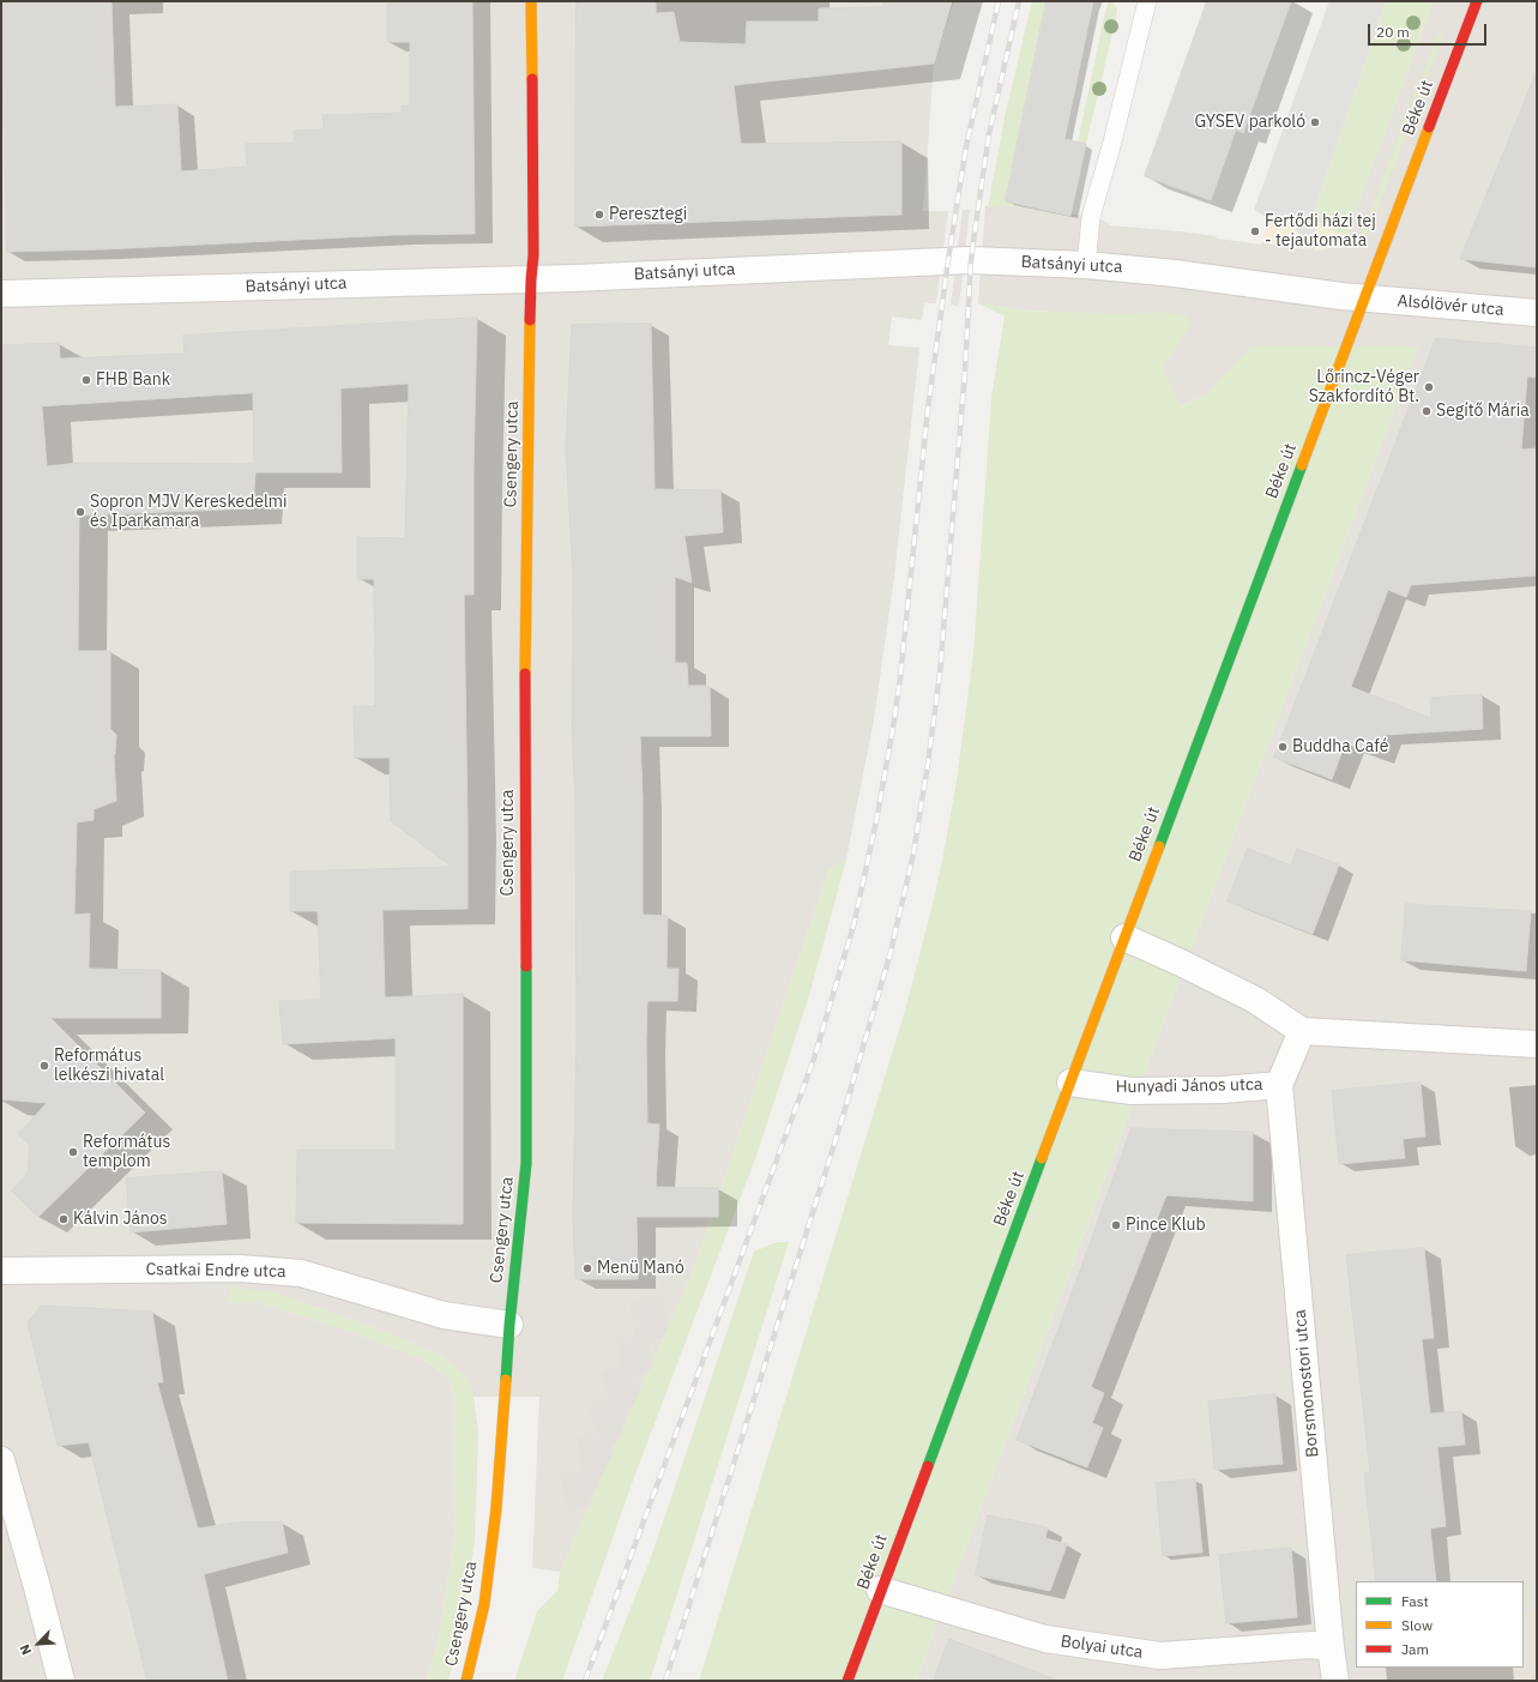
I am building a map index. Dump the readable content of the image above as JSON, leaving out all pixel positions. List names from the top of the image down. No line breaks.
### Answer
{"streets":{"street":["Béke út","Batsányi utca","Alsólövér utca","Csengery utca","Hunyadi János utca","Csatkai Endre utca","Borsmonostori utca","Bolyai utca"]},"crossings":[["Béke út","Batsányi utca"],["Béke út","Alsólövér utca"],["Béke út","Hunyadi János utca"],["Béke út","Bolyai utca"],["Batsányi utca","Alsólövér utca"],["Batsányi utca","Csengery utca"],["Csengery utca","Csatkai Endre utca"],["Hunyadi János utca","Borsmonostori utca"],["Borsmonostori utca","Bolyai utca"]],"places":["GYSEV parkoló","Peresztegi","Fertődi házi tej - tejautomata","FHB Bank","Lőrincz-Véger Szakfordító Bt.","Segítő Mária","Sopron MJV Kereskedelmi és Iparkamara","Buddha Café","Református lelkészi hivatal","Református templom","Kálvin János","Pince Klub","Menü Manó"],"legend":["Fast","Slow","Jam"],"scale_bar":"20 m","north":"bottom left"}
